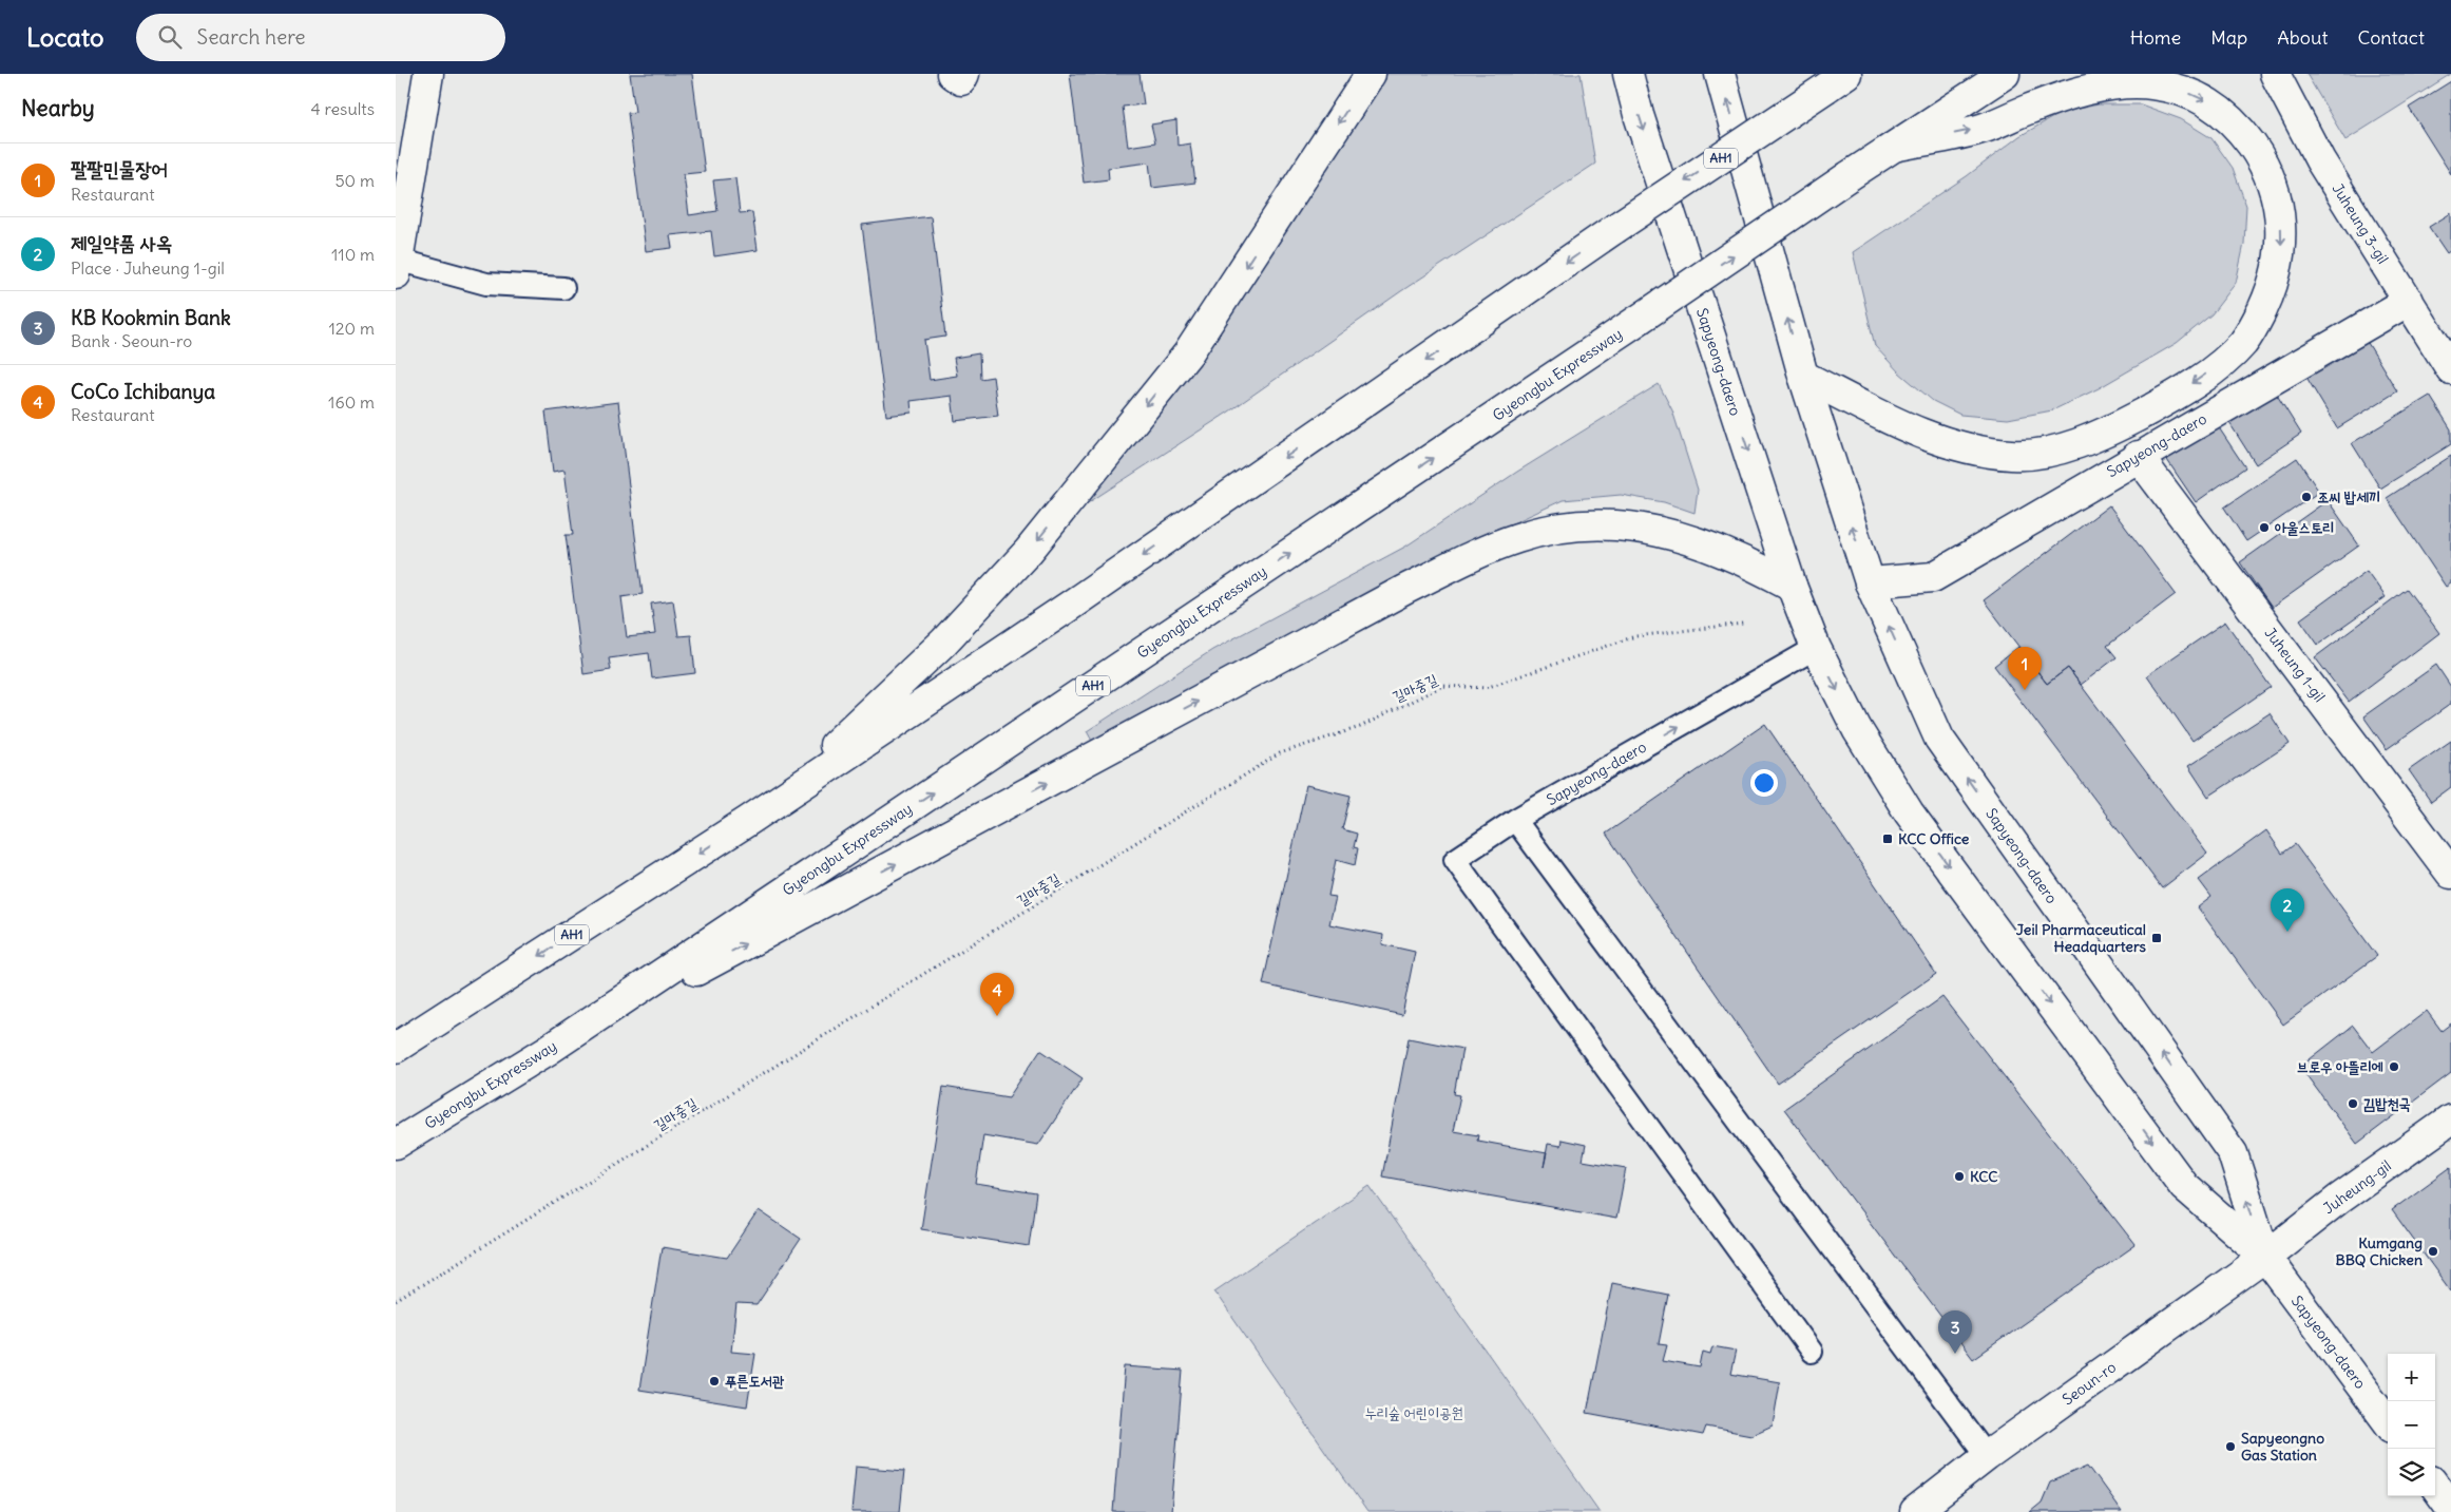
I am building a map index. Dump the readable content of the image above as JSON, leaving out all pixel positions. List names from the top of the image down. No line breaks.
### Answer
{"streets":{"main road":["AH1","Juheung 3-gil","Sapyeong-daero","Gyeongbu Expressway","Juheung 1-gil","Juheung-gil","Seoun-ro"],"path":["길마중길"]},"crossings":[["Juheung 3-gil","Sapyeong-daero"],["Sapyeong-daero","Juheung 1-gil"],["Sapyeong-daero","Juheung-gil"],["Sapyeong-daero","Seoun-ro"],["Juheung-gil","Seoun-ro"]],"parks":["누리숲 어린이공원"],"places":{"other":["조씨 밥세끼","아울스토리","브로우 아뜰리에","김밥천국","KCC","Kumgang BBQ Chicken","푸른도서관","Sapyeongno Gas Station"],"transit":["KCC Office","Jeil Pharmaceutical Headquarters"]},"page":{"header":"Locato","search":"Search here","nav":["Home","Map","About","Contact"],"heading":["Nearby","4 results"],"list":[{"mark":"1","name":"팔팔민물장어","note":"Restaurant","value":"50 m"},{"mark":"2","name":"제일약품 사옥","note":"Place · Juheung 1-gil","value":"110 m"},{"mark":"3","name":"KB Kookmin Bank","note":"Bank · Seoun-ro","value":"120 m"},{"mark":"4","name":"CoCo Ichibanya","note":"Restaurant","value":"160 m"}],"pins":["1","2","4","3"],"map_buttons":["+","−"]}}
